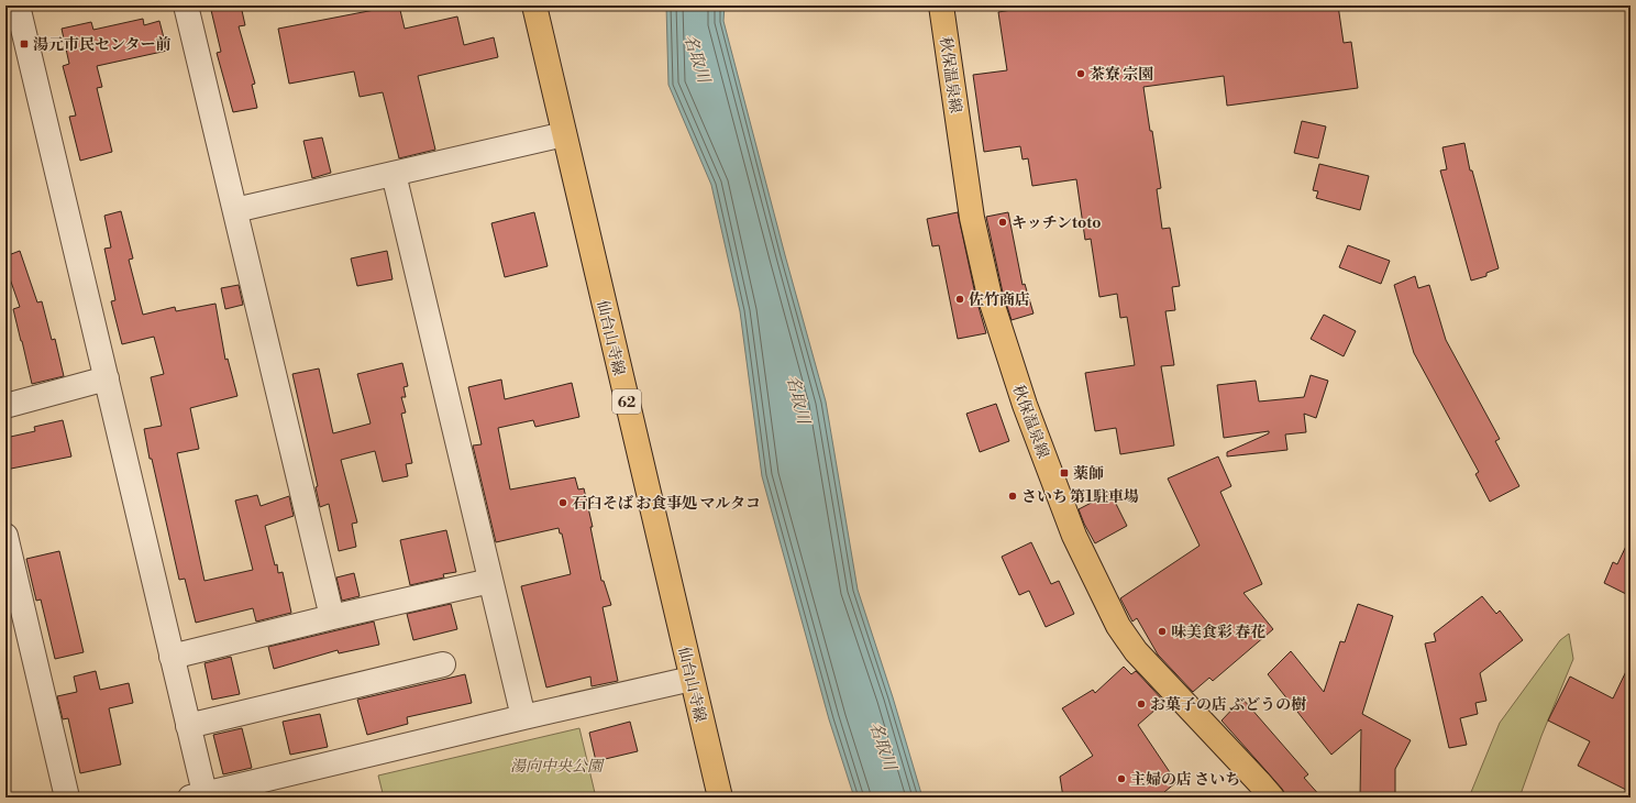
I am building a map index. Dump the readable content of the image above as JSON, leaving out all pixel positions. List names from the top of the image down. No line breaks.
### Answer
{"streets":{"main road":["秋保温泉線","仙台山寺線","62"]},"water":["名取川"],"parks":["湯向中央公園"],"places":{"transit":["湯元市民センター前","薬師"],"other":["茶寮 宗園","キッチンtoto","佐竹商店","さいち 第1駐車場","石臼そば お食事処 マルタコ","味美食彩 春花","お菓子の店 ぶどうの樹","主婦の店 さいち"]}}
